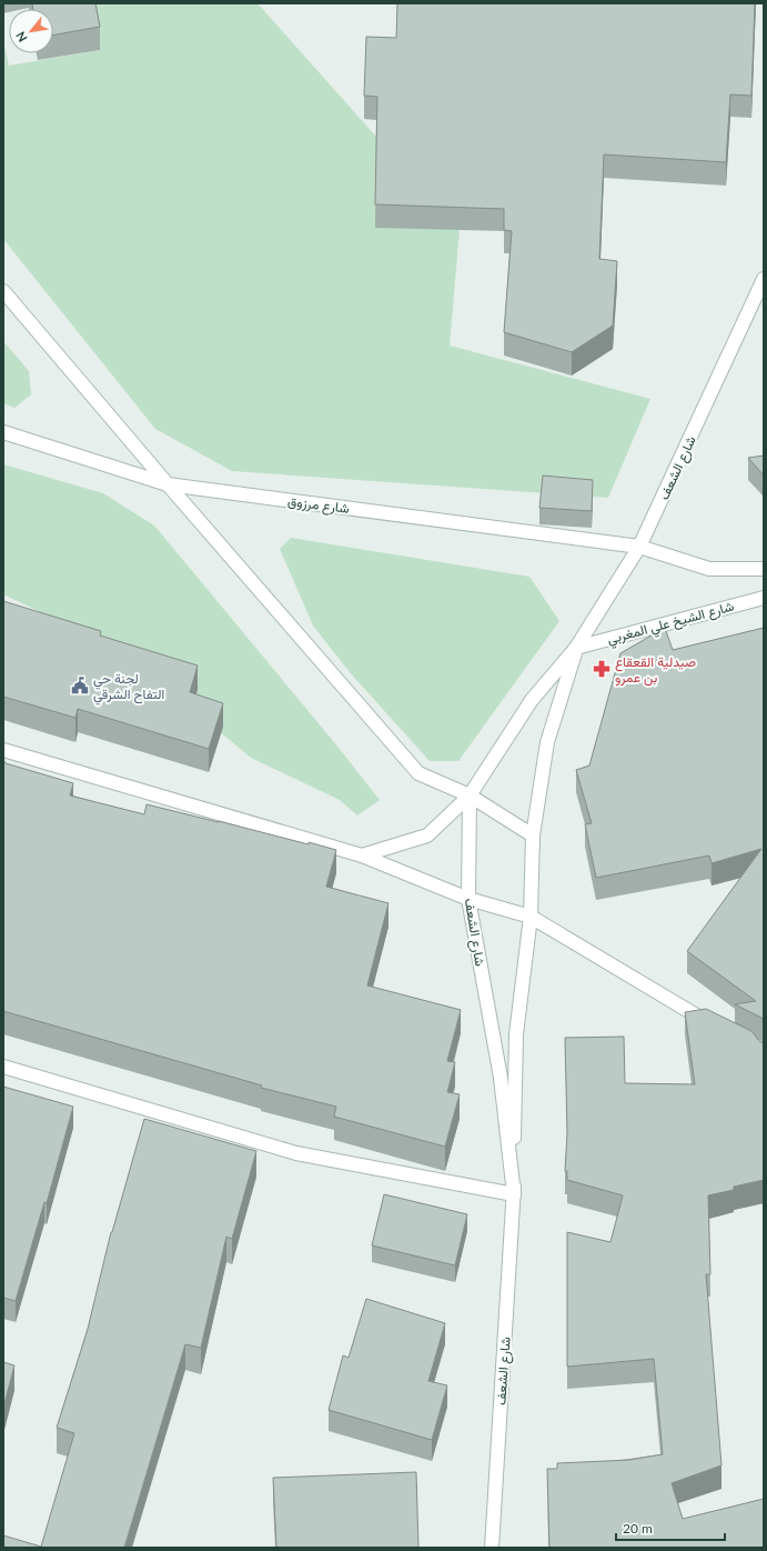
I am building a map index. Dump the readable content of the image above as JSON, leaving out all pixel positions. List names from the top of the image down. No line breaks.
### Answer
{"streets":{"street":["شارع الشعف","شارع مرزوق","شارع الشيخ علي المغربي"]},"crossings":[["شارع الشعف","شارع مرزوق"],["شارع الشعف","شارع الشيخ علي المغربي"]],"places":{"pharmacy":["صيدلية القعقاع بن عمرو"],"public building":["لجنة حي التفاح الشرقي"]},"scale_bar":"20 m","north":"bottom left"}
